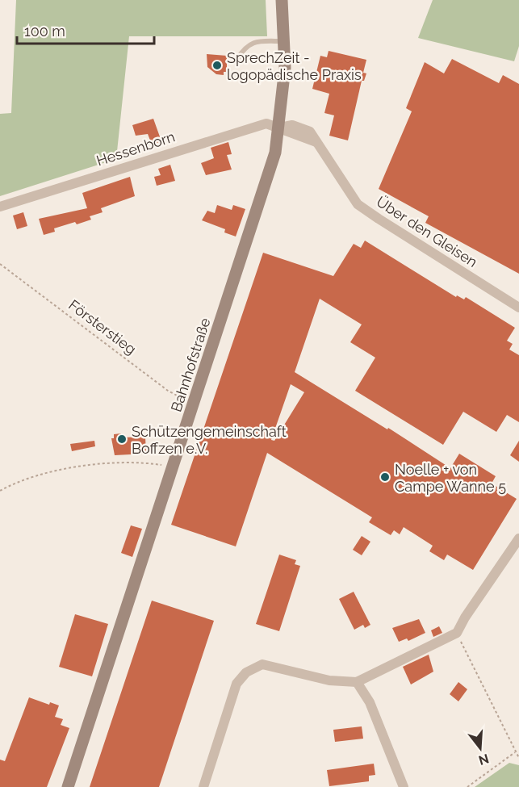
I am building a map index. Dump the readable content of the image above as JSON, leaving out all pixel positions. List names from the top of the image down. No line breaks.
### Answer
{"streets":{"main road":["Bahnhofstraße"],"street":["Hessenborn","Über den Gleisen"],"path":["Försterstieg"]},"crossings":[["Hessenborn","Über den Gleisen"],["Hessenborn","Bahnhofstraße"],["Über den Gleisen","Bahnhofstraße"],["Försterstieg","Bahnhofstraße"]],"places":["SprechZeit - logopädische Praxis","Schützengemeinschaft Boffzen e.V.","Noelle + von Campe Wanne 5"],"scale_bar":"100 m","north":"bottom"}
